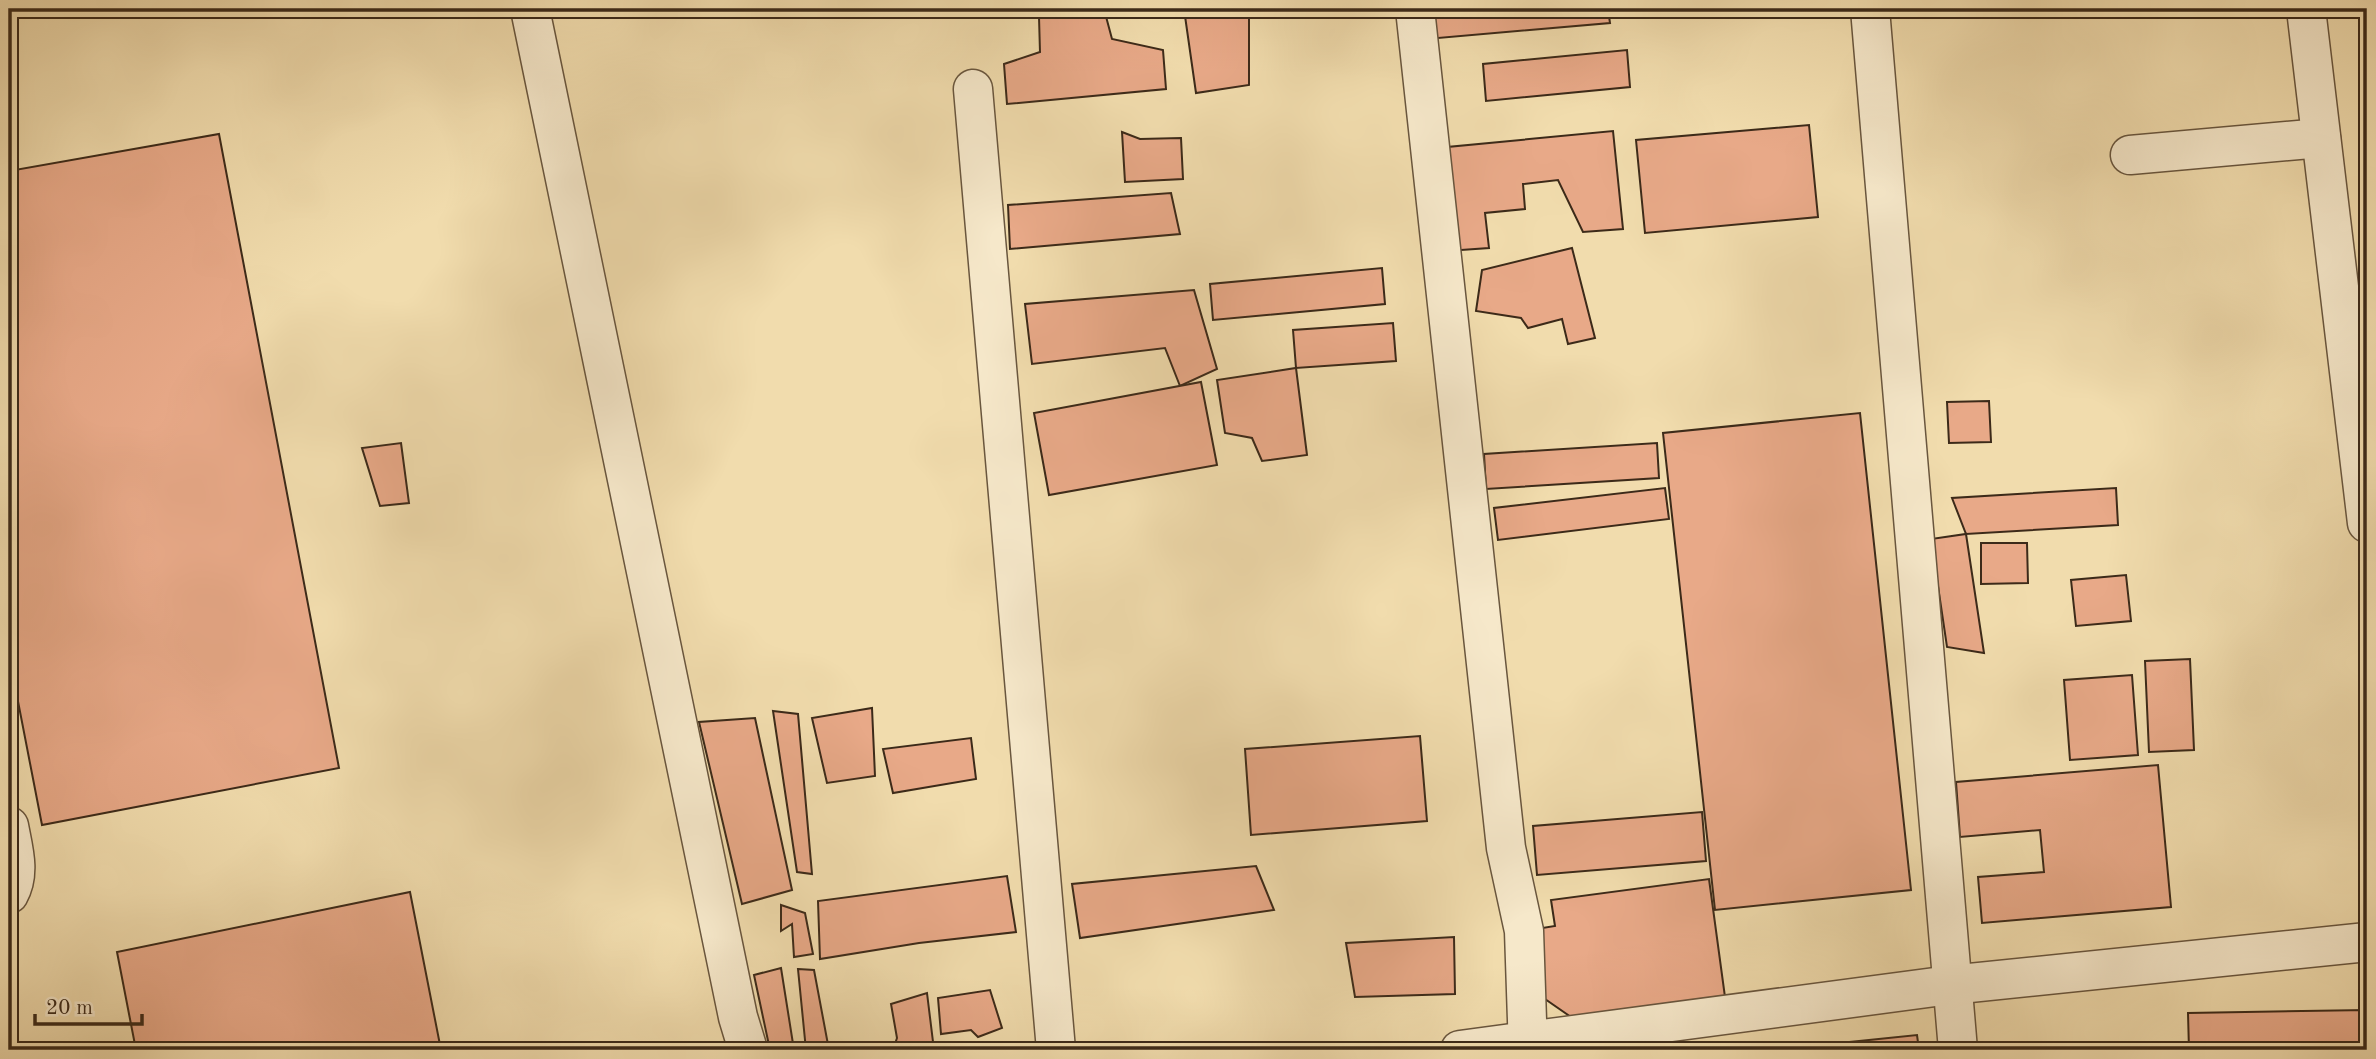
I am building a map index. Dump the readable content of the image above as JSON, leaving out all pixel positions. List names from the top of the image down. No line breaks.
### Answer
{"scale_bar":"20 m"}
